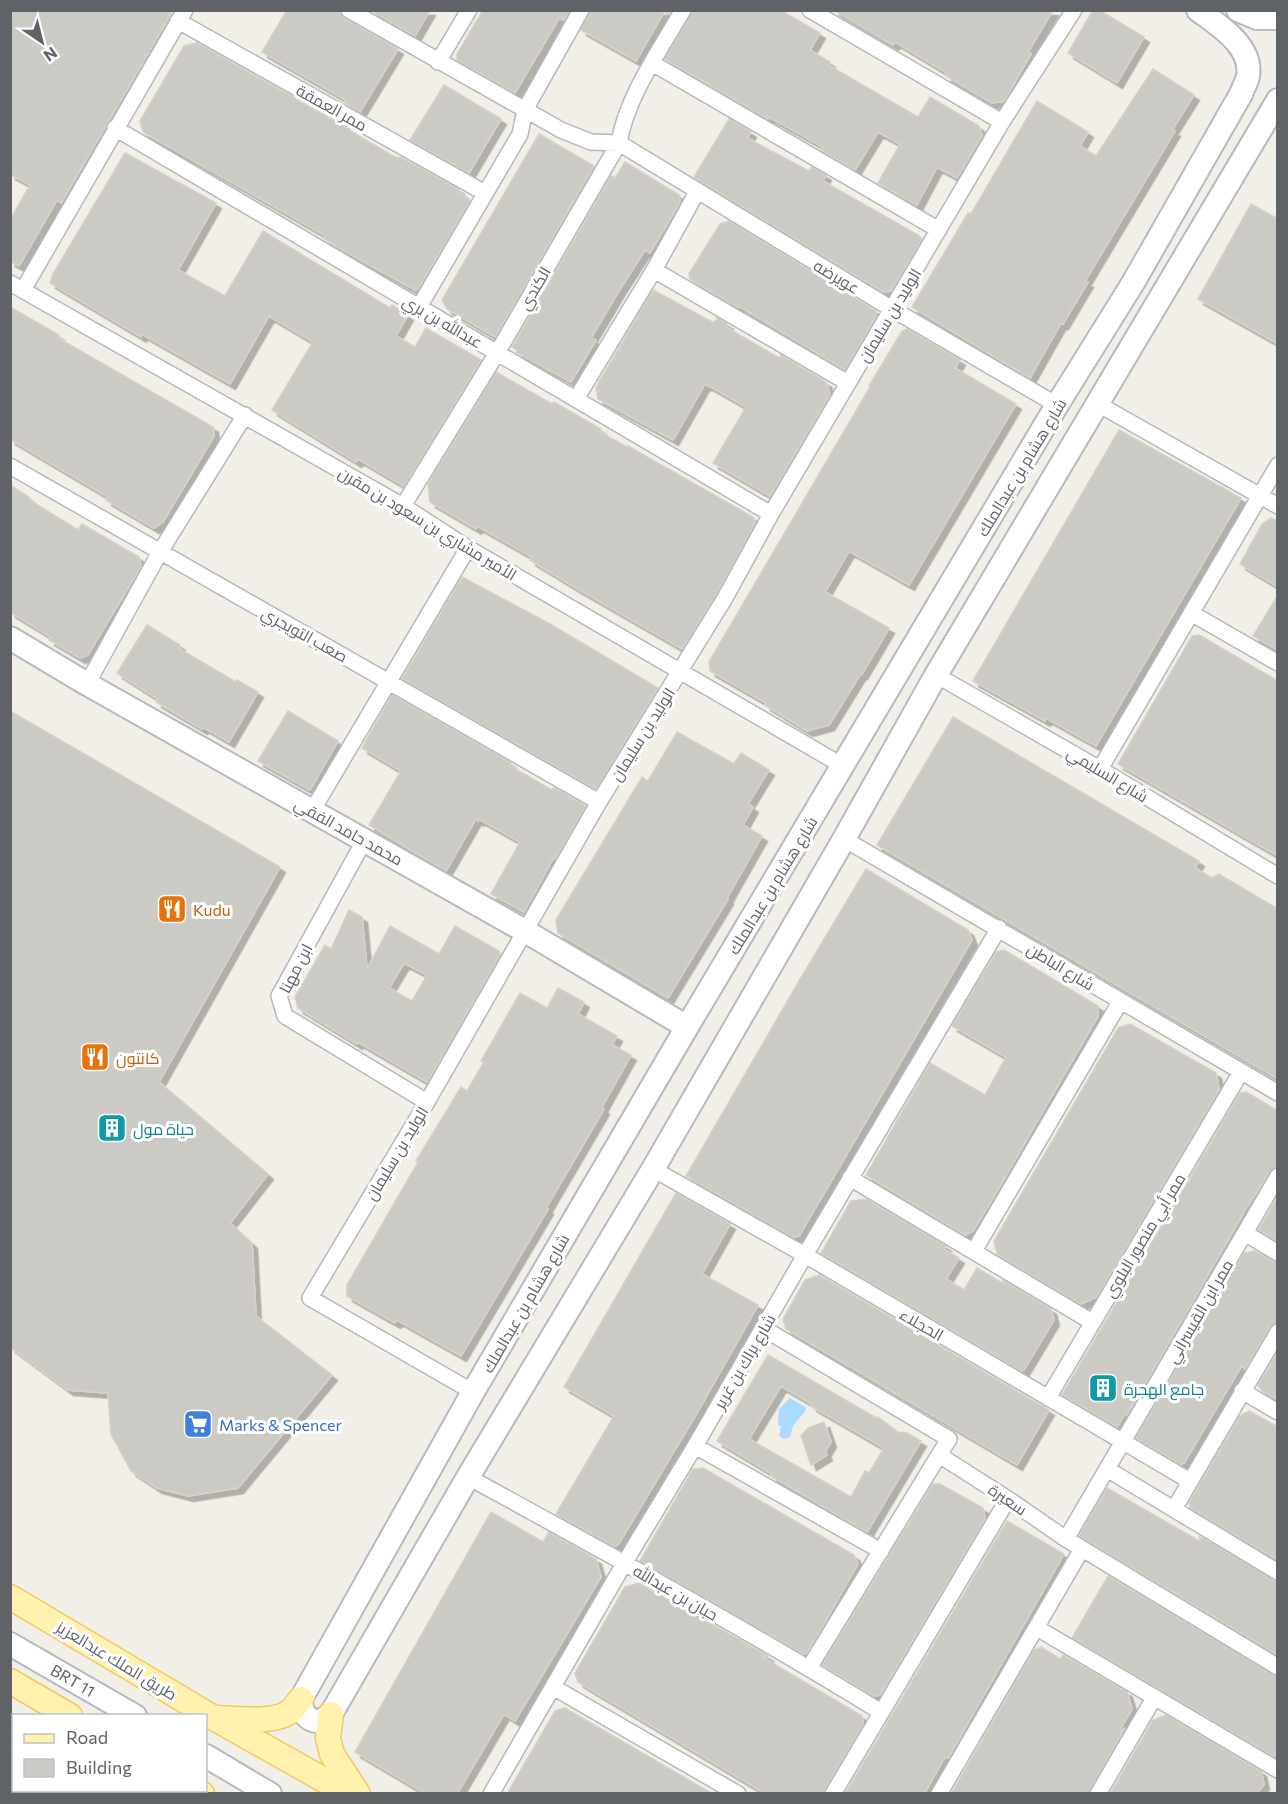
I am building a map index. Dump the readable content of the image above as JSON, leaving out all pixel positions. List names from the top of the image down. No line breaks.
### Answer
{"streets":{"main road":["طريق الملك عبدالعزيز"],"street":["ممر العمقة","عويرضه","الكندي","الوليد بن سليمان","عبدالله بن بري","شارع هشام بن عبدالملك","الأمير مشاري بن سعود بن مقرن","صعب التويجري","شارع السليمي","محمد حامد الفقي","شارع الباطن","ابن مهنا","ممر أبي منصور البلوي","ممر ابن القيسراني","الحجلاء","شارع براك بن غرير","سعيرة","حبان بن عبدالله","BRT 11"]},"crossings":[["عويرضه","الكندي"],["عويرضه","الوليد بن سليمان"],["عويرضه","شارع هشام بن عبدالملك"],["الكندي","عبدالله بن بري"],["الكندي","الأمير مشاري بن سعود بن مقرن"],["الوليد بن سليمان","عبدالله بن بري"],["الوليد بن سليمان","شارع هشام بن عبدالملك"],["الوليد بن سليمان","الأمير مشاري بن سعود بن مقرن"],["الوليد بن سليمان","صعب التويجري"],["الوليد بن سليمان","محمد حامد الفقي"],["الوليد بن سليمان","ابن مهنا"],["شارع هشام بن عبدالملك","الأمير مشاري بن سعود بن مقرن"],["شارع هشام بن عبدالملك","شارع السليمي"],["شارع هشام بن عبدالملك","محمد حامد الفقي"],["شارع هشام بن عبدالملك","شارع الباطن"],["شارع هشام بن عبدالملك","الحجلاء"],["شارع هشام بن عبدالملك","حبان بن عبدالله"],["محمد حامد الفقي","ابن مهنا"],["شارع الباطن","ممر أبي منصور البلوي"],["شارع الباطن","شارع براك بن غرير"],["ممر أبي منصور البلوي","الحجلاء"],["ممر ابن القيسراني","الحجلاء"],["ممر ابن القيسراني","سعيرة"],["الحجلاء","شارع براك بن غرير"],["شارع براك بن غرير","حبان بن عبدالله"]],"places":{"restaurant":["Kudu","كانتون"],"building":["حياة مول","جامع الهجرة"],"supermarket":["Marks & Spencer"]},"legend":["Road","Building"],"north":"bottom right"}
